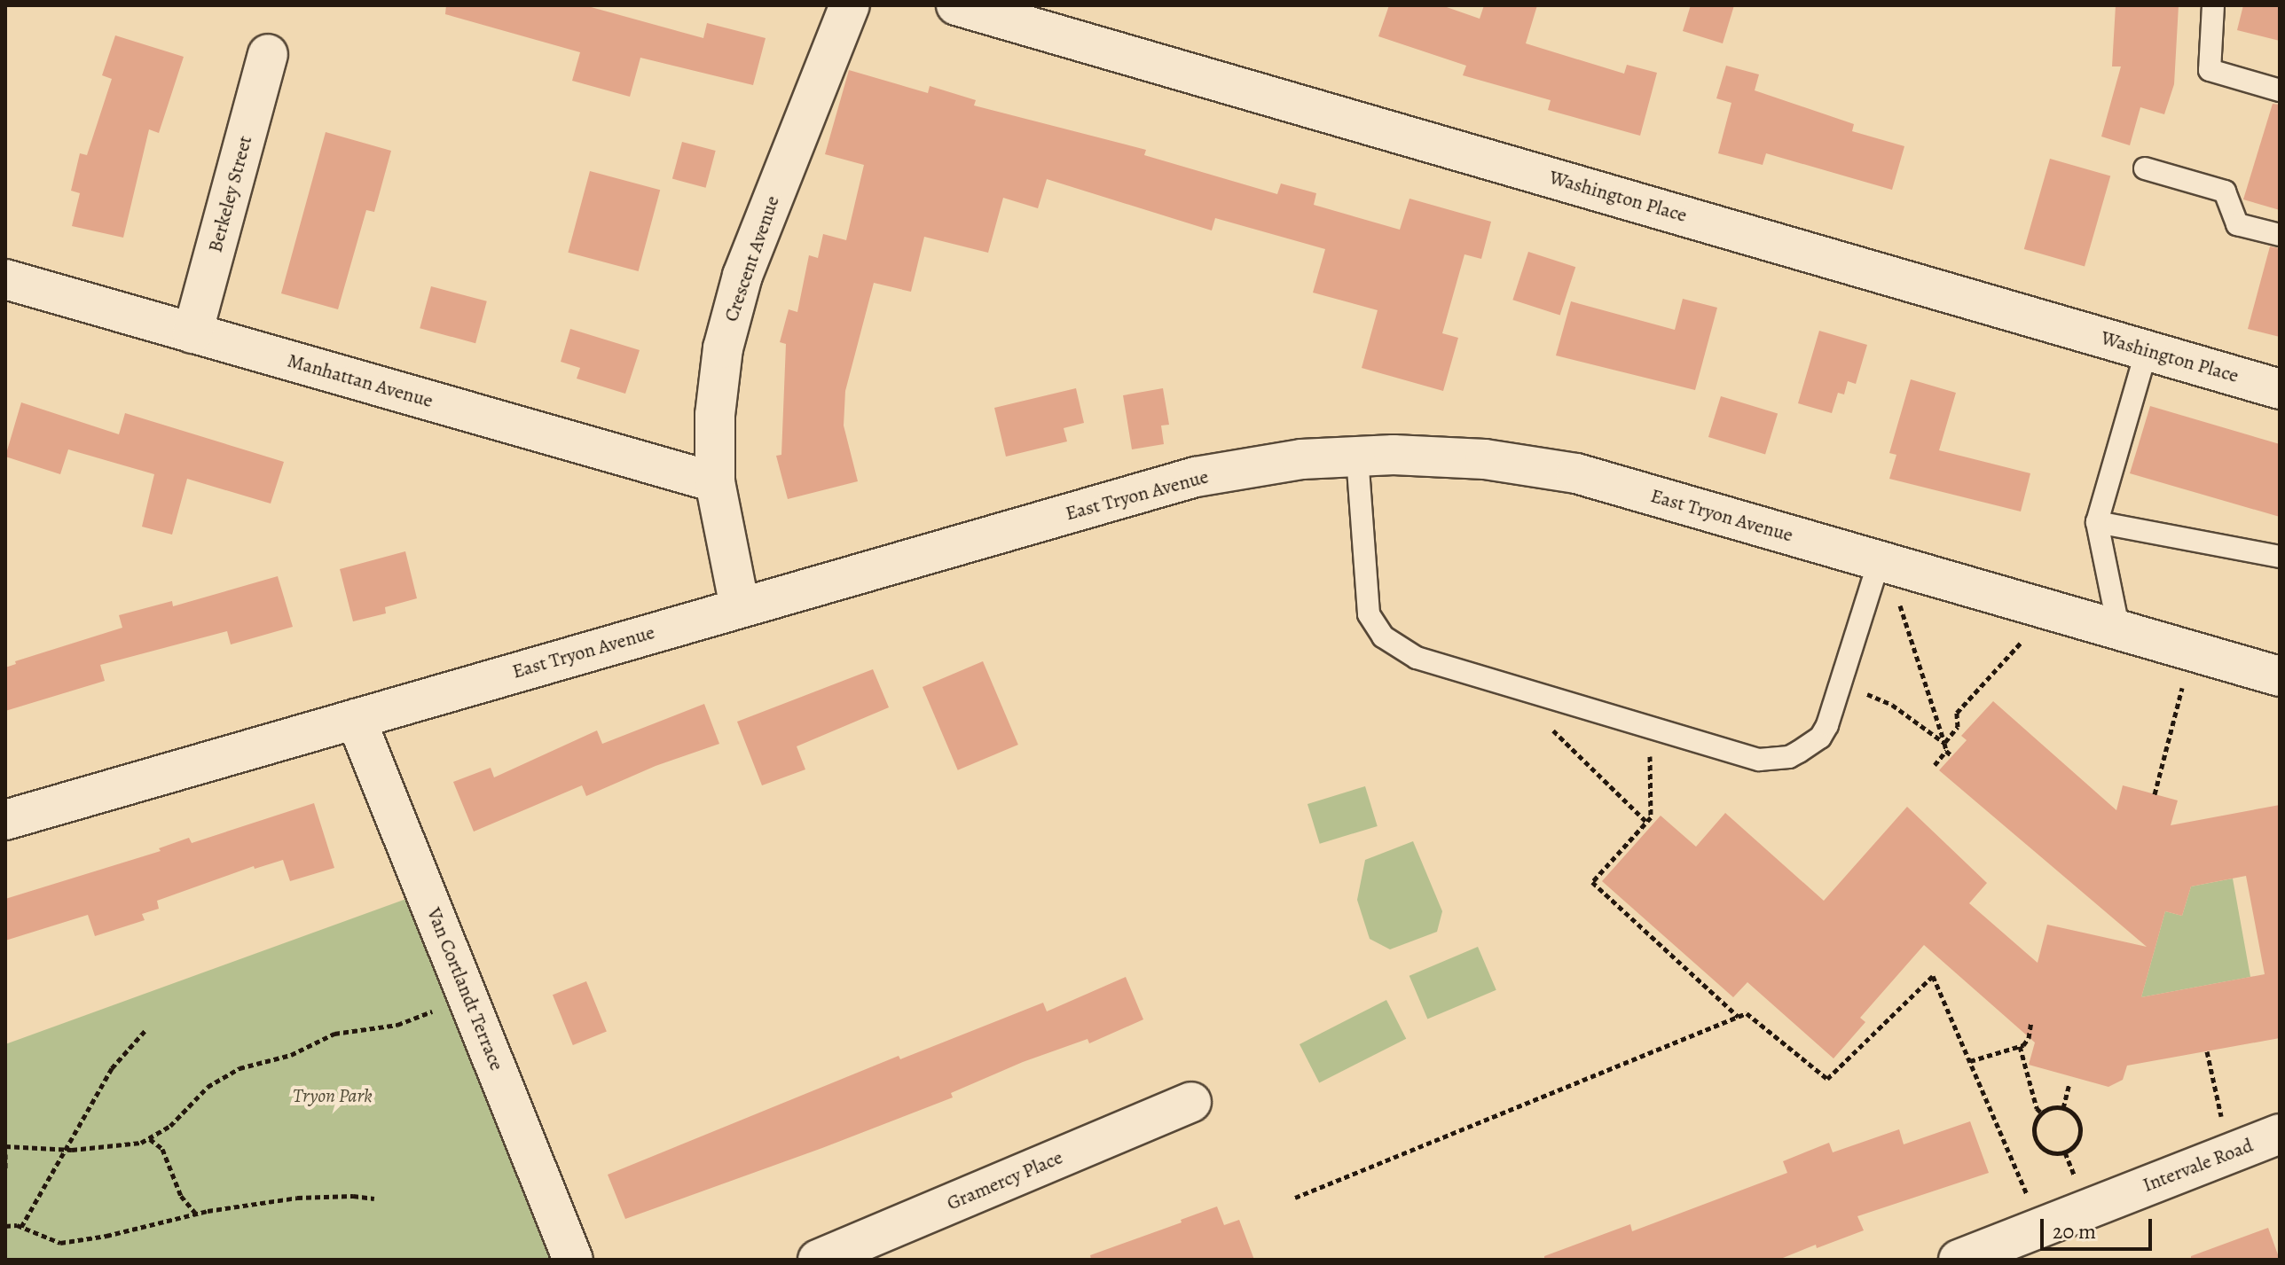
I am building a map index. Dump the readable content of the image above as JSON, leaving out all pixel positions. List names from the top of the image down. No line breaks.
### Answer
{"streets":{"street":["Berkeley Street","Washington Place","Crescent Avenue","Manhattan Avenue","East Tryon Avenue","Van Cortlandt Terrace","Intervale Road","Gramercy Place"]},"crossings":[["Berkeley Street","Manhattan Avenue"],["Crescent Avenue","Manhattan Avenue"],["Crescent Avenue","East Tryon Avenue"],["East Tryon Avenue","Van Cortlandt Terrace"]],"parks":["Tryon Park"],"scale_bar":"20 m"}
